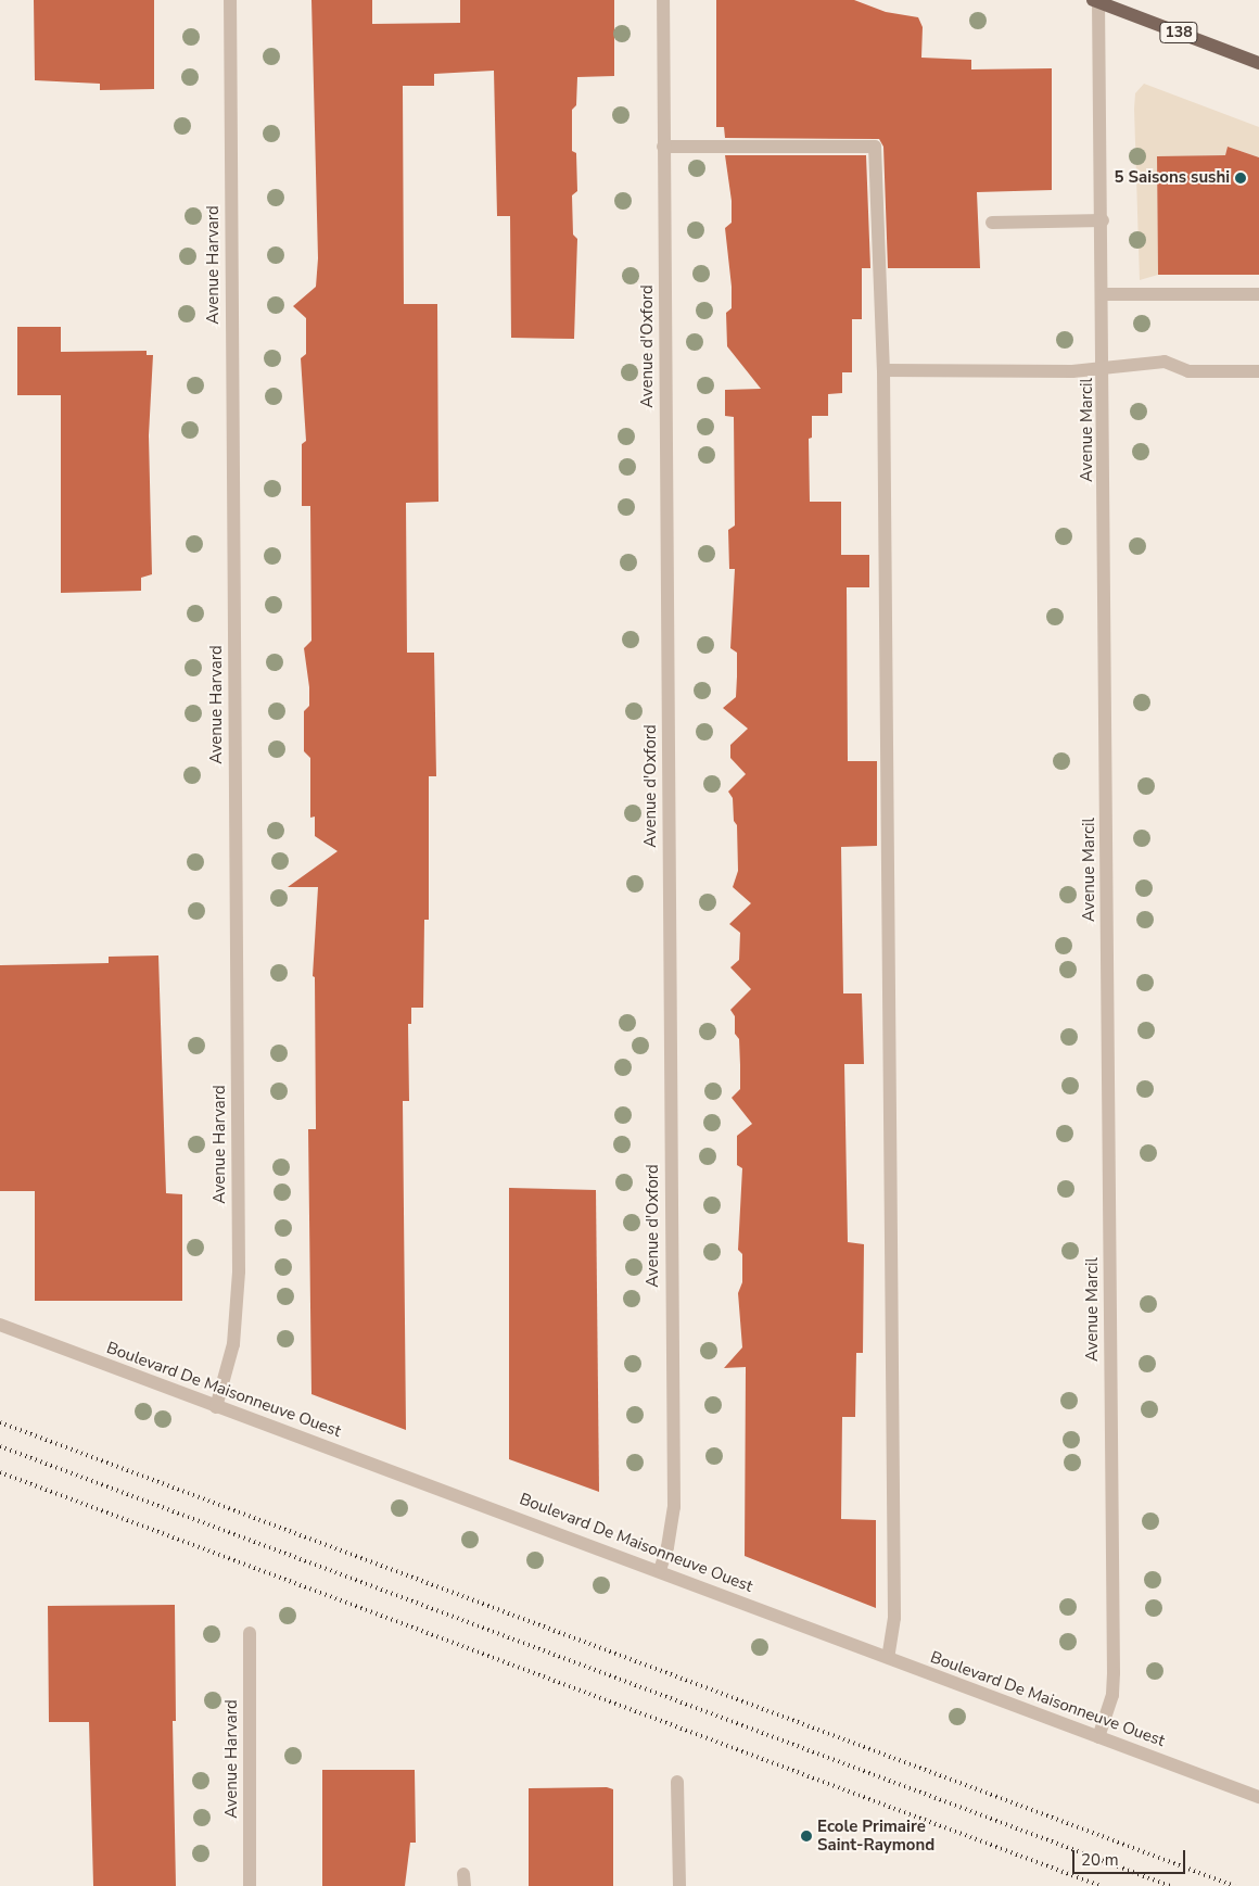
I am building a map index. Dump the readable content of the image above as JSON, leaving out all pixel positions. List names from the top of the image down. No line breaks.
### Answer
{"streets":{"main road":["138"],"street":["Avenue Harvard","Avenue d'Oxford","Avenue Marcil","Boulevard De Maisonneuve Ouest"]},"crossings":[["138","Avenue Marcil"],["Avenue Harvard","Boulevard De Maisonneuve Ouest"],["Avenue d'Oxford","Boulevard De Maisonneuve Ouest"],["Avenue Marcil","Boulevard De Maisonneuve Ouest"]],"places":["5 Saisons sushi","Ecole Primaire Saint-Raymond"],"scale_bar":"20 m"}
